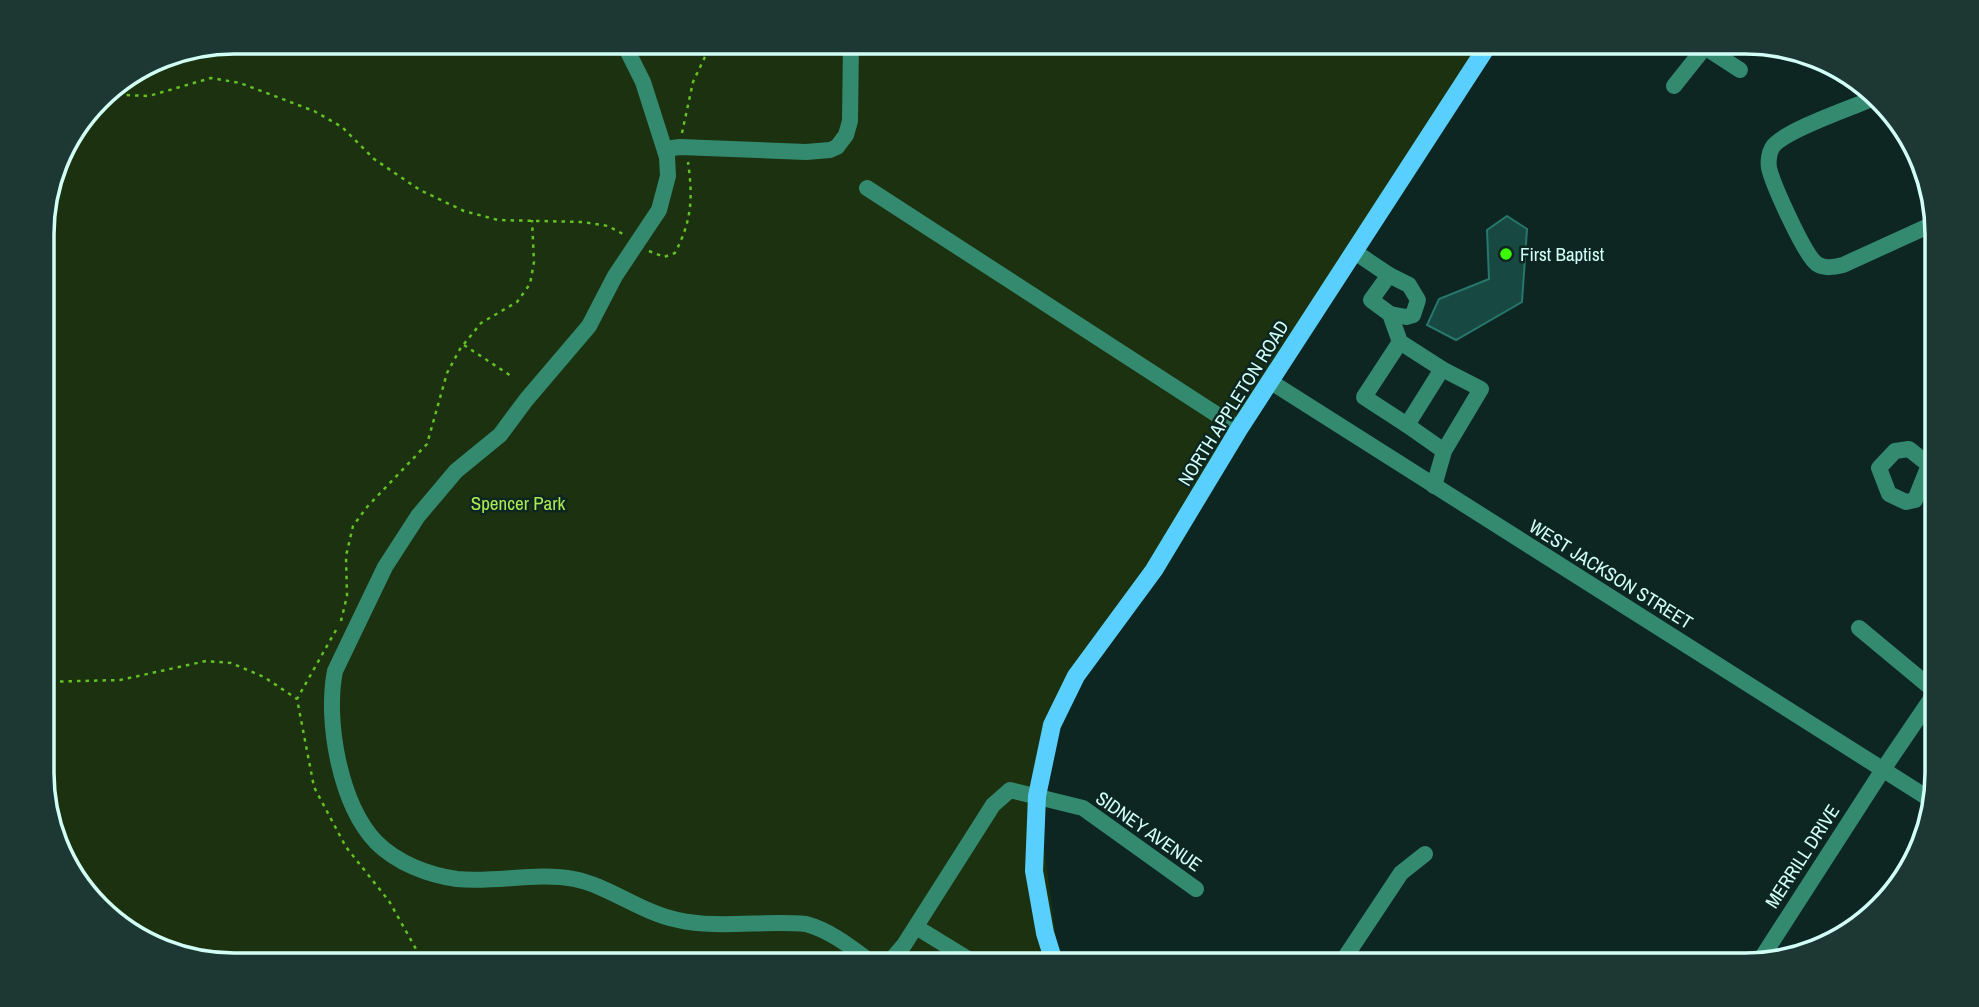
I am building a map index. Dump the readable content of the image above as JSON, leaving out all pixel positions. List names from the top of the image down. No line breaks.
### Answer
{"streets":{"main road":["NORTH APPLETON ROAD"],"street":["WEST JACKSON STREET","SIDNEY AVENUE","MERRILL DRIVE"]},"crossings":[["NORTH APPLETON ROAD","WEST JACKSON STREET"],["NORTH APPLETON ROAD","SIDNEY AVENUE"],["WEST JACKSON STREET","MERRILL DRIVE"]],"parks":["Spencer Park"],"places":["First Baptist"]}
